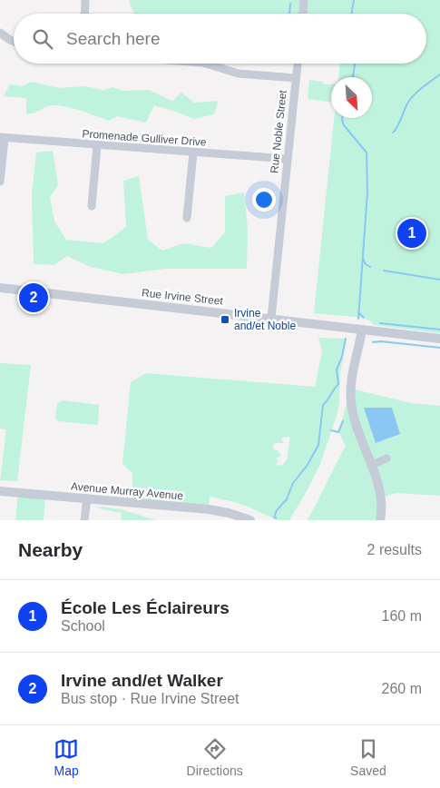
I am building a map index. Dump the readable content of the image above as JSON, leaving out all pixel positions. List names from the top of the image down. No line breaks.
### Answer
{"streets":{"street":["Rue Noble Street","Promenade Gulliver Drive","Rue Irvine Street","Avenue Murray Avenue"]},"crossings":[["Rue Noble Street","Promenade Gulliver Drive"],["Rue Noble Street","Rue Irvine Street"]],"places":{"transit":["Irvine and/et Noble"]},"north":"bottom right","page":{"search":"Search here","pins":["1","2"],"heading":["Nearby","2 results"],"list":[{"mark":"1","name":"École Les Éclaireurs","note":"School","value":"160 m"},{"mark":"2","name":"Irvine and/et Walker","note":"Bus stop · Rue Irvine Street","value":"260 m"}],"nav":["Map","Directions","Saved"]}}
